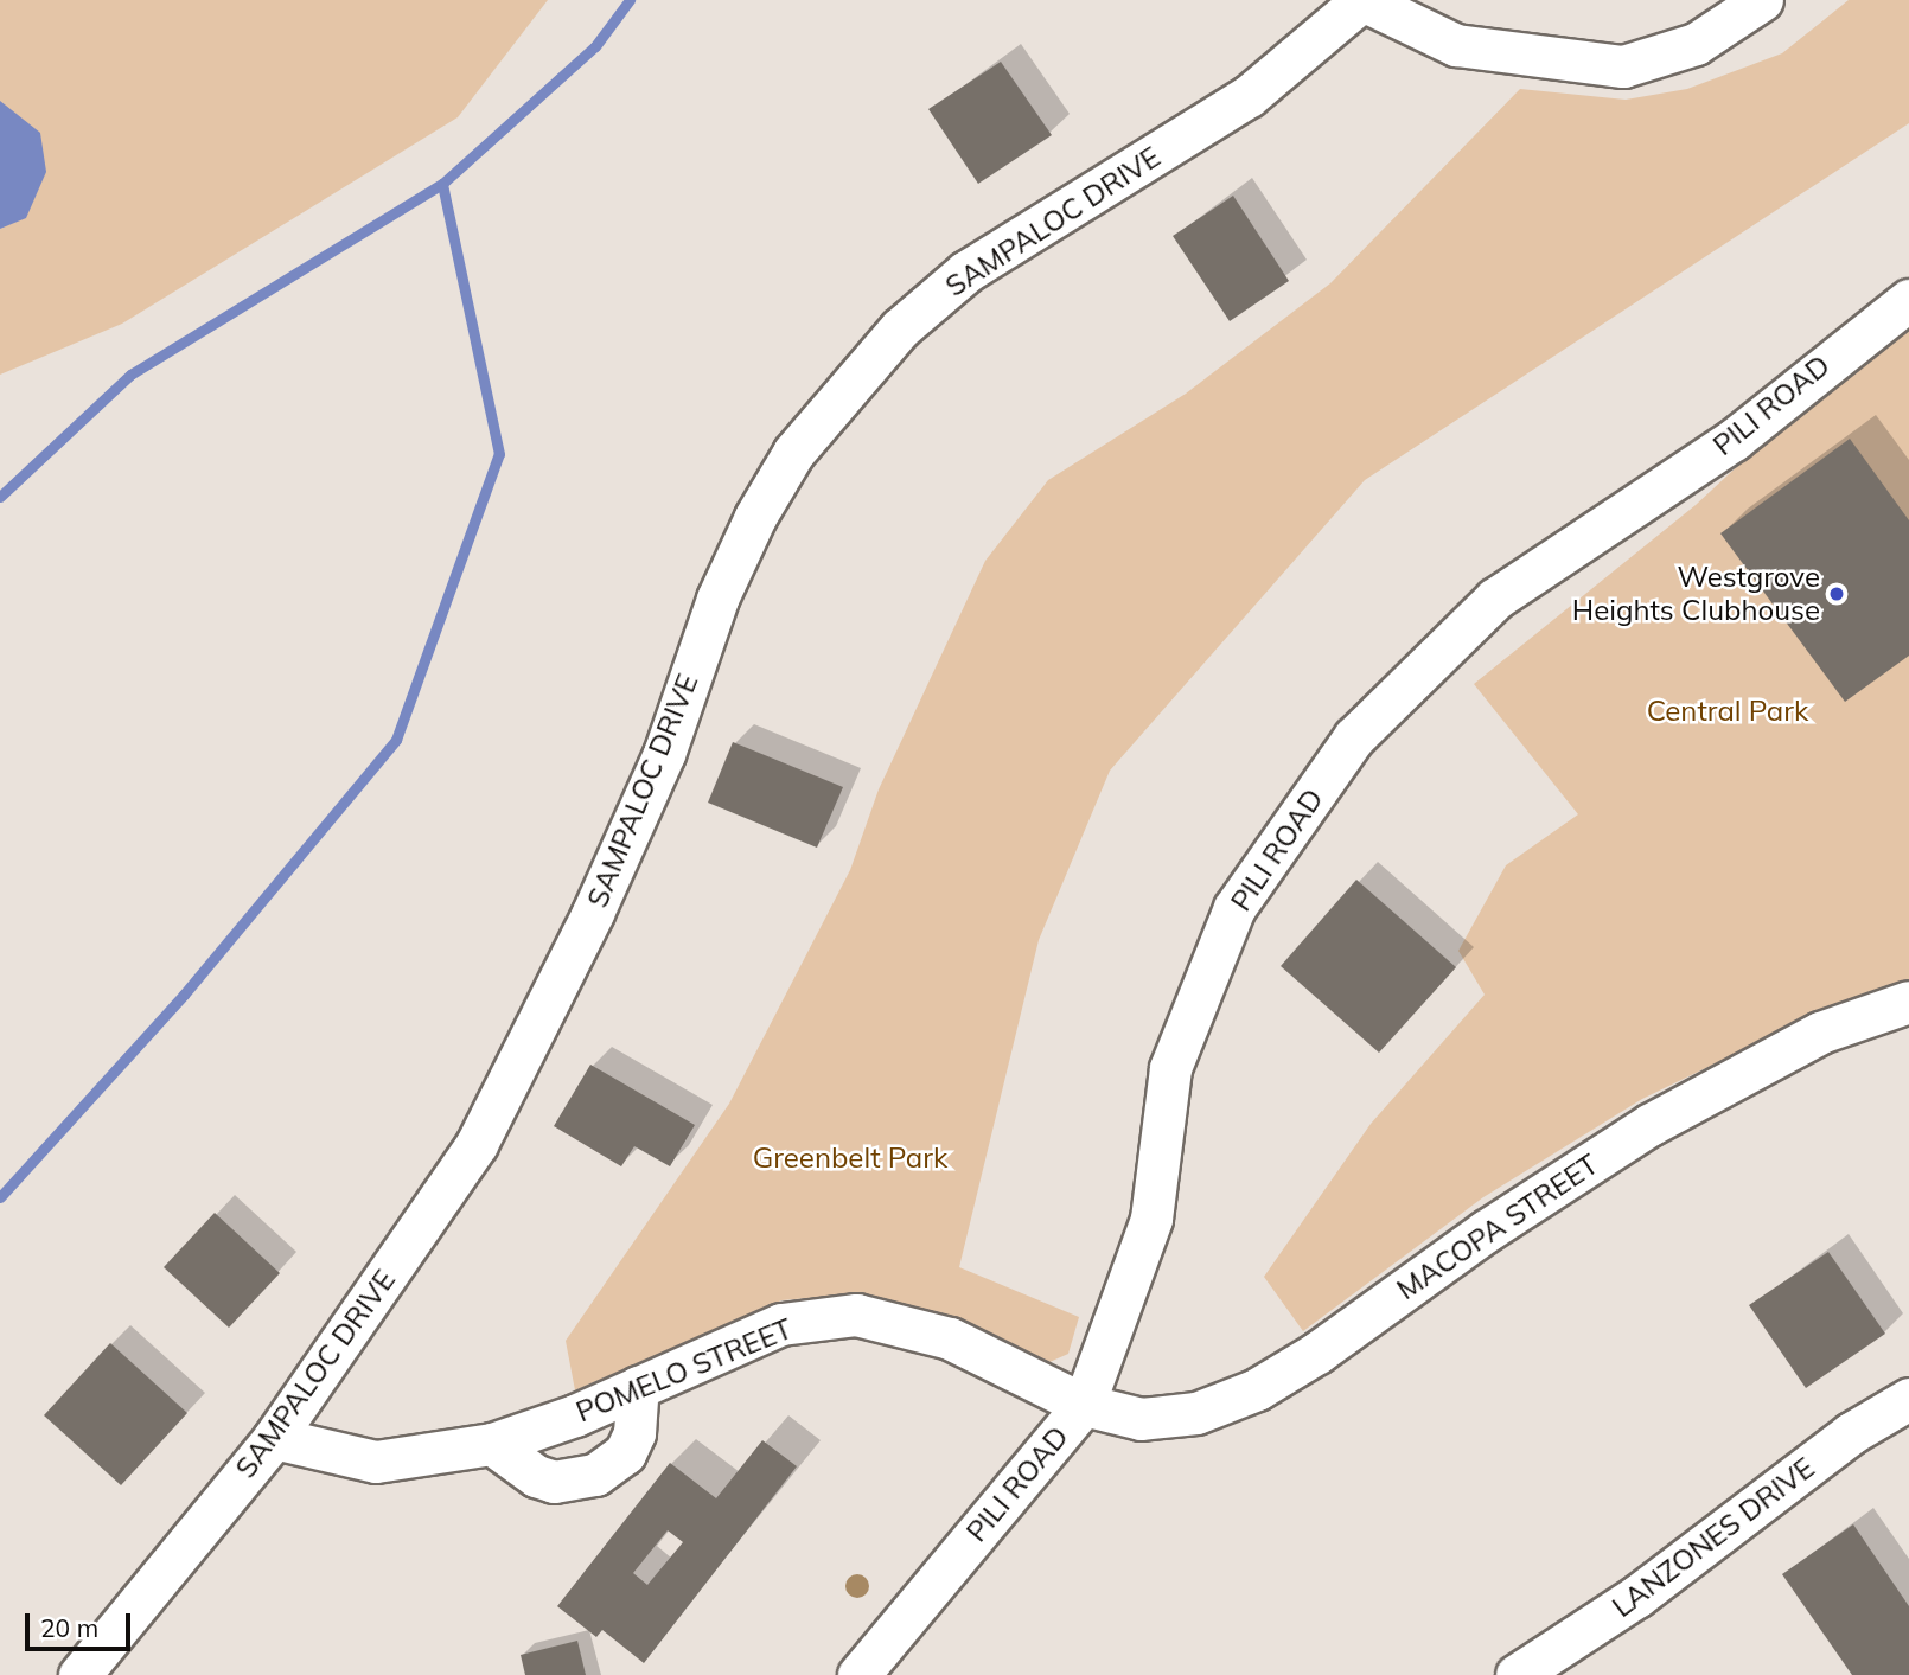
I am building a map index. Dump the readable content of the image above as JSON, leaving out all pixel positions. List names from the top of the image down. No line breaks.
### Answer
{"streets":{"street":["SAMPALOC DRIVE","PILI ROAD","MACOPA STREET","POMELO STREET","LANZONES DRIVE"]},"crossings":[["SAMPALOC DRIVE","POMELO STREET"],["PILI ROAD","MACOPA STREET"],["PILI ROAD","POMELO STREET"],["MACOPA STREET","POMELO STREET"]],"parks":["Central Park","Greenbelt Park"],"places":["Westgrove Heights Clubhouse"],"scale_bar":"20 m"}
